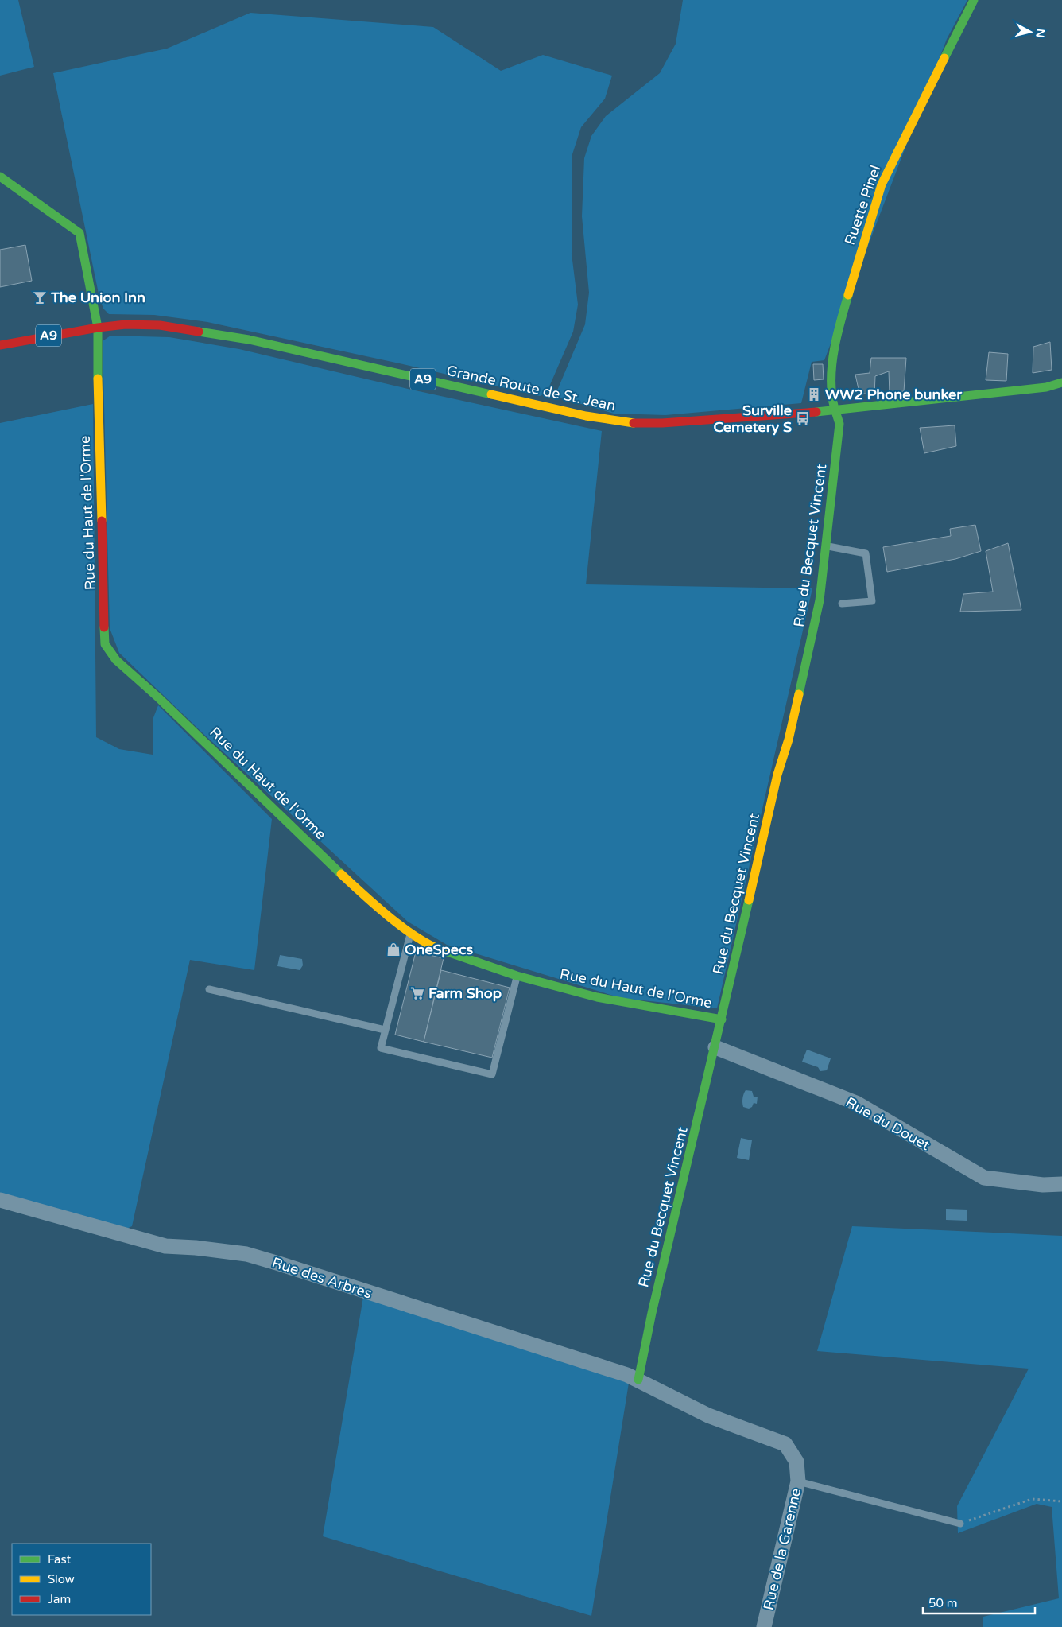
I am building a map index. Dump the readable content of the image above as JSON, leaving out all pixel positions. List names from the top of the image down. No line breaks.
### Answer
{"streets":{"street":["Ruette Pinel","A9","Grande Route de St. Jean","Rue du Haut de l'Orme","Rue du Becquet Vincent","Rue du Douet","Rue des Arbres","Rue de la Garenne"]},"crossings":[["Ruette Pinel","Grande Route de St. Jean"],["Ruette Pinel","Rue du Becquet Vincent"],["Grande Route de St. Jean","Rue du Haut de l'Orme"],["Grande Route de St. Jean","Rue du Becquet Vincent"],["Rue du Haut de l'Orme","Rue du Becquet Vincent"],["Rue du Becquet Vincent","Rue du Douet"],["Rue du Becquet Vincent","Rue des Arbres"],["Rue du Becquet Vincent","Rue de la Garenne"],["Rue des Arbres","Rue de la Garenne"]],"places":{"bar":["The Union Inn"],"building":["WW2 Phone bunker"],"bus stop":["Surville Cemetery S"],"shop":["OneSpecs"],"supermarket":["Farm Shop"]},"legend":["Fast","Slow","Jam"],"scale_bar":"50 m","north":"right"}
